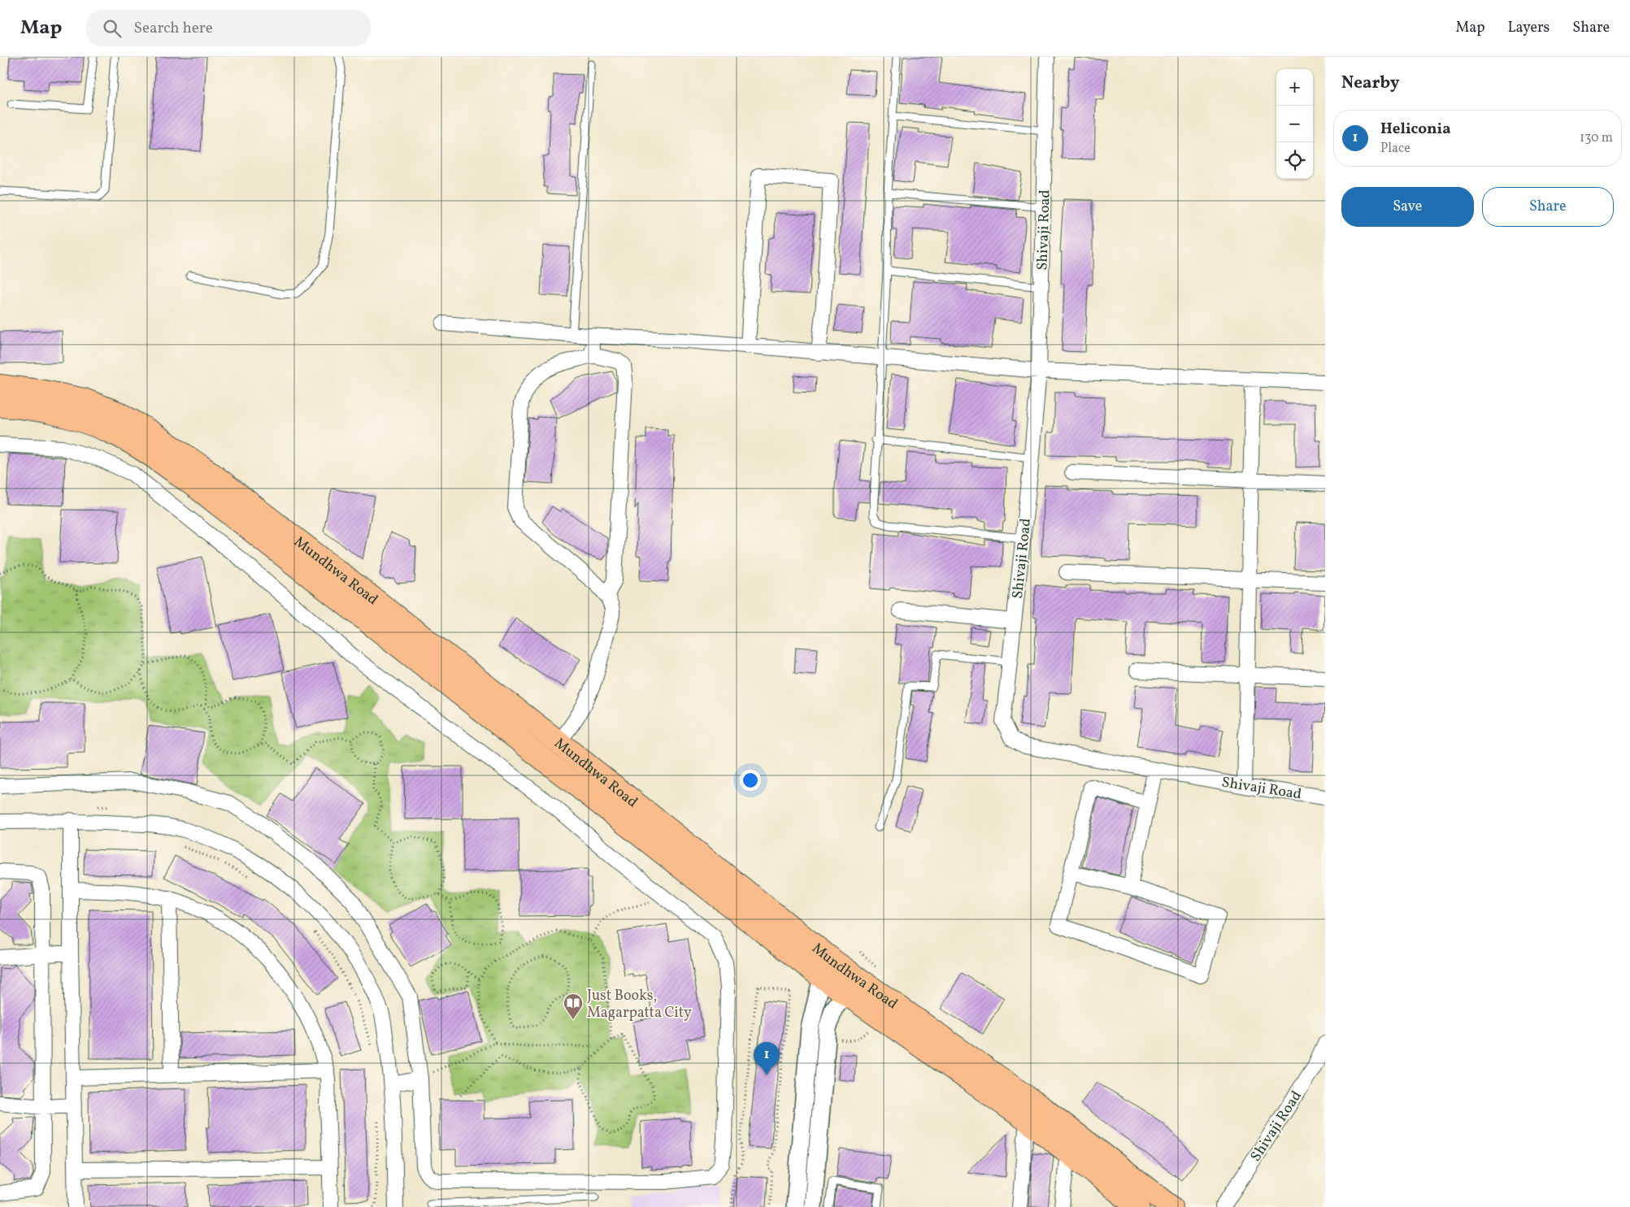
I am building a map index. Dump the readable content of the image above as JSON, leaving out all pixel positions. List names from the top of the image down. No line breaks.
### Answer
{"streets":{"highway":["Mundhwa Road"],"street":["Shivaji Road"]},"places":{"library":["Just Books, Magarpatta City"]},"page":{"header":"Map","search":"Search here","nav":["Map","Layers","Share"],"heading":"Nearby","map_buttons":["+","−"],"list":[{"mark":"1","name":"Heliconia","note":"Place","value":"130 m"}],"buttons":["Save","Share"],"pins":"1"}}
